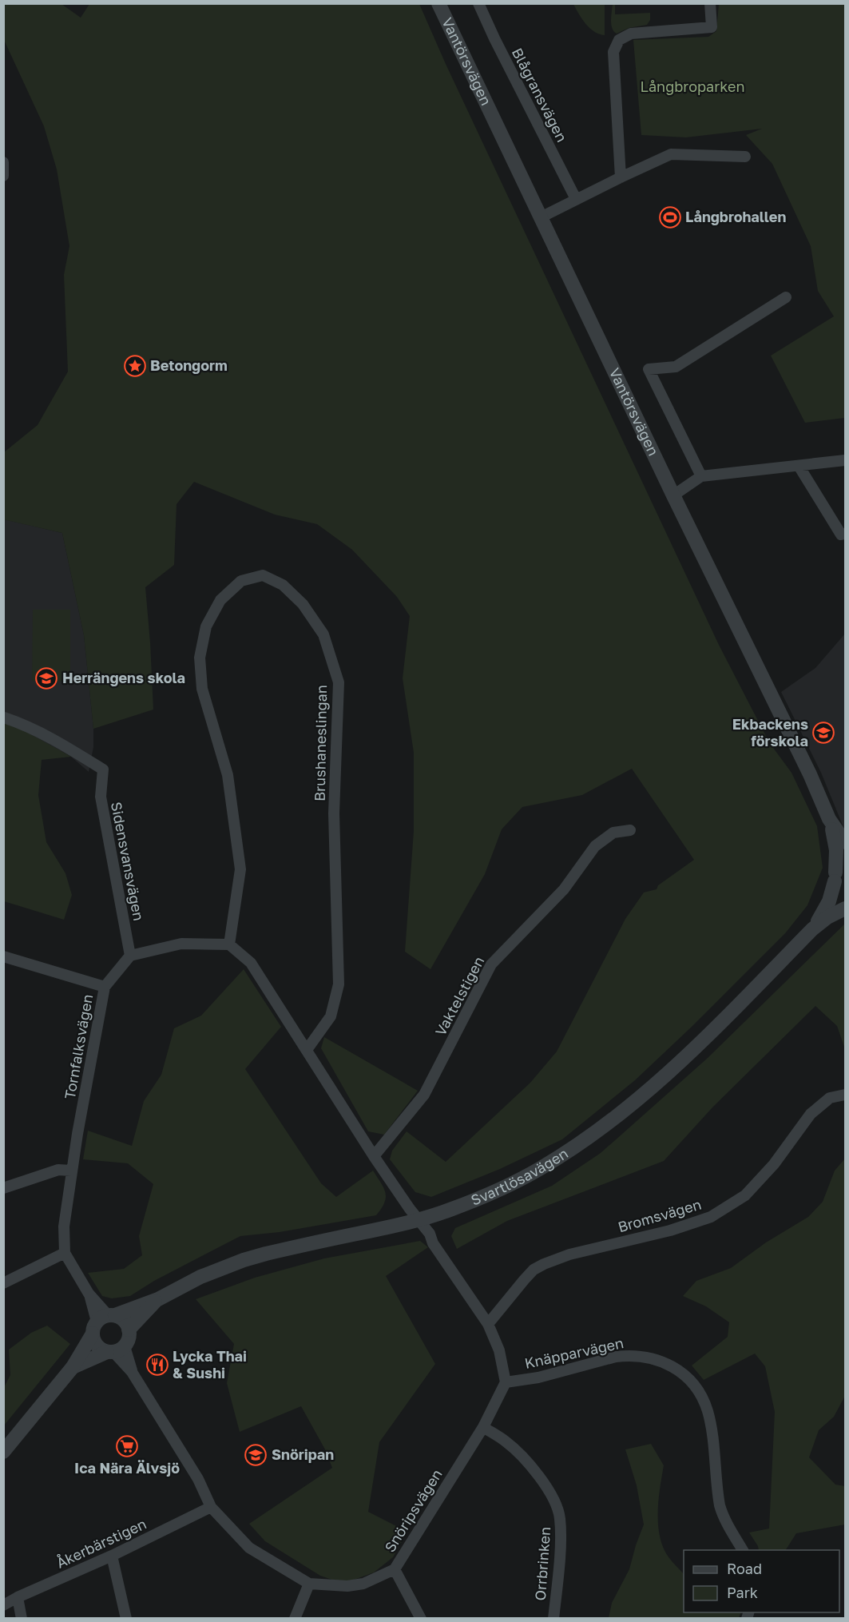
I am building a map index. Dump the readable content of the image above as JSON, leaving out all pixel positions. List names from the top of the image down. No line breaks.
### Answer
{"streets":{"street":["Vantörsvägen","Blågransvägen","Brushaneslingan","Sidensvansvägen","Vaktelstigen","Tornfalksvägen","Svartlösavägen","Bromsvägen","Knäpparvägen","Snöripsvägen","Åkerbärstigen","Orrbrinken"]},"crossings":[["Vantörsvägen","Svartlösavägen"],["Sidensvansvägen","Tornfalksvägen"],["Tornfalksvägen","Svartlösavägen"],["Tornfalksvägen","Snöripsvägen"],["Svartlösavägen","Snöripsvägen"],["Knäpparvägen","Snöripsvägen"],["Snöripsvägen","Åkerbärstigen"],["Snöripsvägen","Orrbrinken"]],"parks":["Långbroparken"],"places":{"sports":["Långbrohallen"],"place":["Betongorm"],"school or university":["Herrängens skola","Ekbackens förskola","Snöripan"],"restaurant":["Lycka Thai & Sushi"],"supermarket":["Ica Nära Älvsjö"]},"legend":["Road","Park"]}
